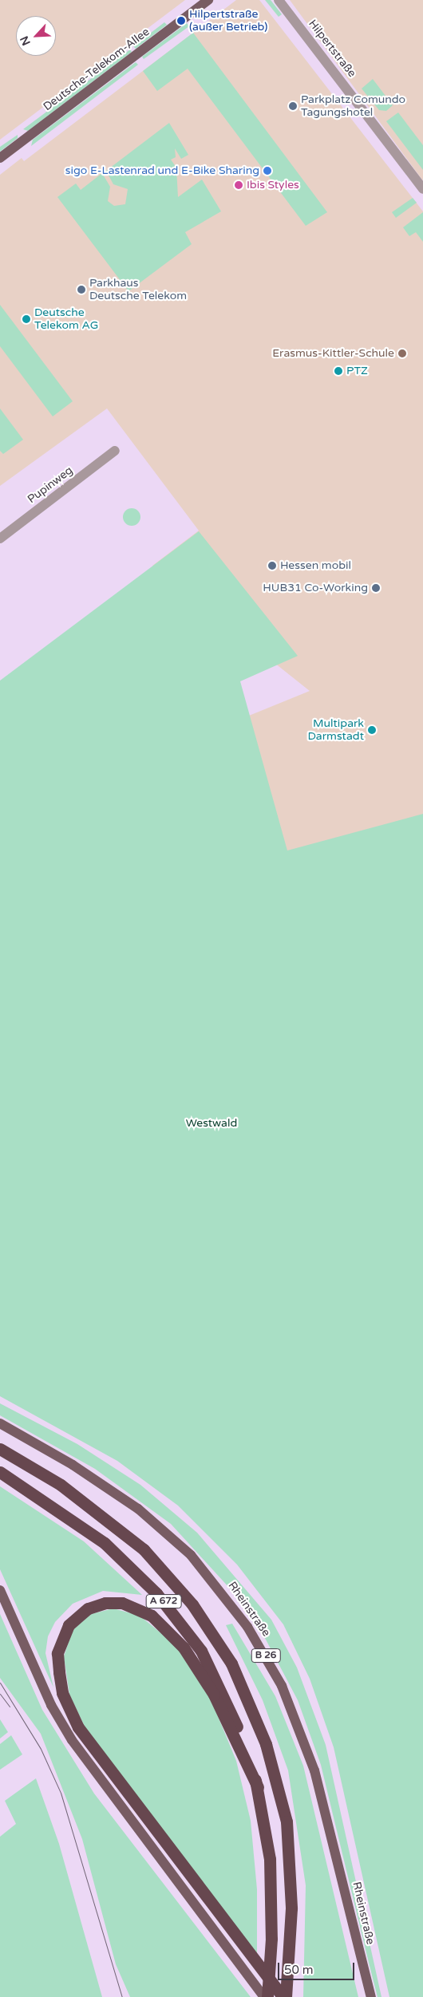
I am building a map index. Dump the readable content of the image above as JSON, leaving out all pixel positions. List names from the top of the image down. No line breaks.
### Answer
{"streets":{"highway":["A 672"],"main road":["Deutsche-Telekom-Allee","Rheinstraße","B 26"],"street":["Hilpertstraße","Pupinweg"]},"parks":["Westwald"],"places":["Hilpertstraße (außer Betrieb)","Parkplatz Comundo Tagungshotel","sigo E-Lastenrad und E-Bike Sharing","Ibis Styles","Parkhaus Deutsche Telekom","Deutsche Telekom AG","Erasmus-Kittler-Schule","PTZ","Hessen mobil","HUB31 Co-Working","Multipark Darmstadt"],"scale_bar":"50 m","north":"bottom left"}
